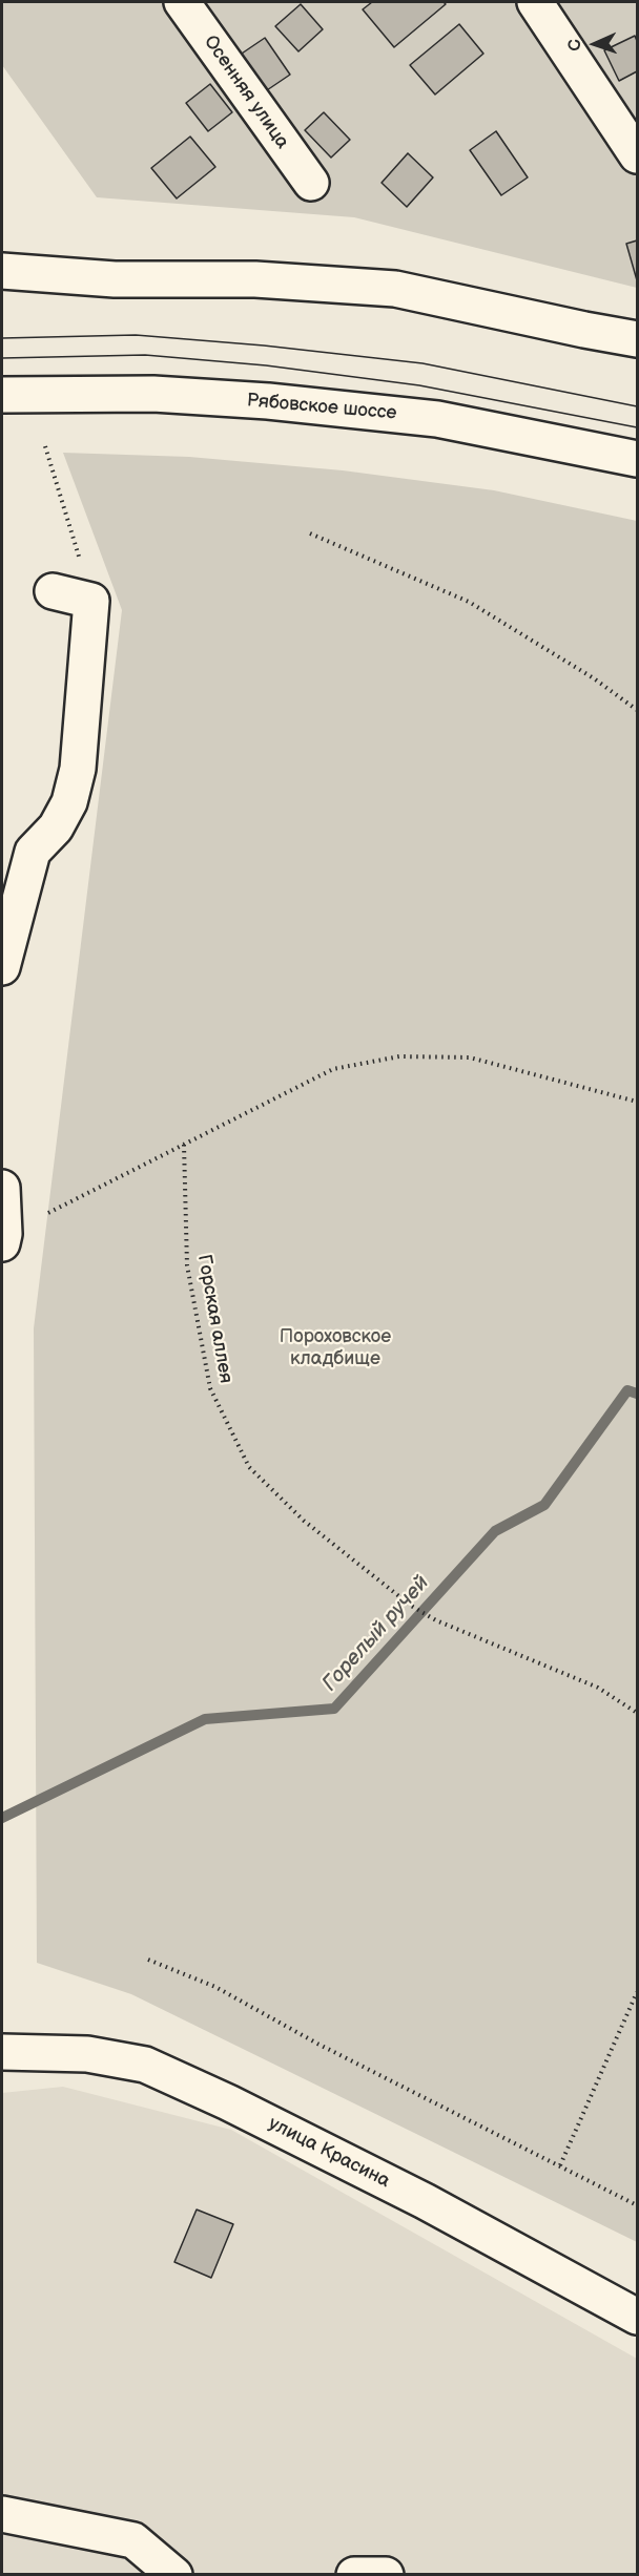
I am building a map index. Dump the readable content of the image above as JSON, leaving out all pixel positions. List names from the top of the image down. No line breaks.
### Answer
{"streets":{"main road":["Осенняя улица","Рябовское шоссе","улица Красина"],"path":["Горская аллея"]},"water":["Горелый ручей"],"parks":["Пороховское кладбище"],"north":"left"}
